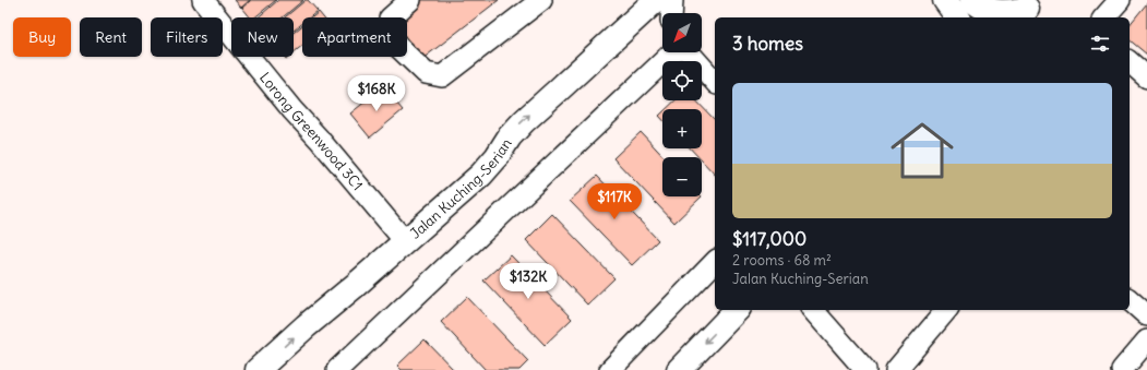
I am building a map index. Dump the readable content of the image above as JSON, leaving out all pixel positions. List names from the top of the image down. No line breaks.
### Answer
{"streets":{"highway":["Jalan Kuching-Serian"],"street":["Lorong Greenwood 3C1"]},"crossings":[["Lorong Greenwood 3C1","Jalan Kuching-Serian"]],"one_way":["Jalan Kuching-Serian"],"north":"bottom left","page":{"map_buttons":["+","−"],"chip":["Buy","Rent","Filters","New","Apartment"],"heading":"3 homes","list":[{"name":"$117,000","note":"2 rooms · 68 m² · Jalan Kuching-Serian"}],"price":["$168K","$117K","$132K"]}}
